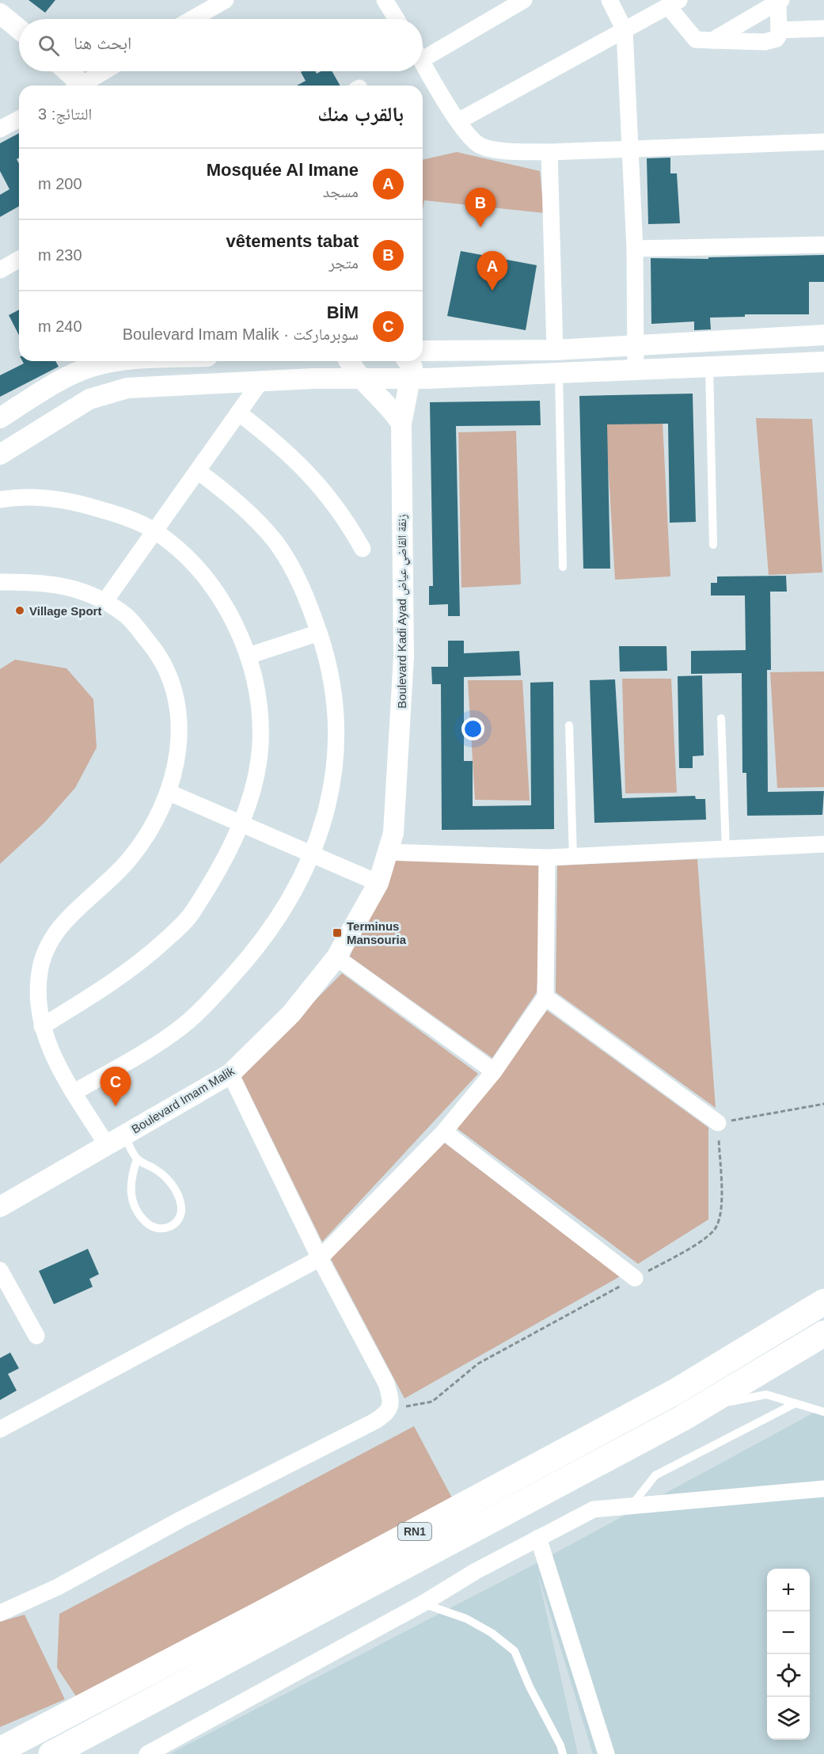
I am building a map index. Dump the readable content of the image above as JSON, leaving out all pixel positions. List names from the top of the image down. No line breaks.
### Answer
{"streets":{"highway":["RN1"],"street":["Boulevard Kadi Ayad زنقة القاضي عياض","Boulevard Imam Malik"]},"crossings":[["Boulevard Kadi Ayad زنقة القاضي عياض","Boulevard Imam Malik"]],"places":{"other":["Village Sport"],"transit":["Terminus Mansouria"]},"page":{"search":"ابحث هنا","heading":["بالقرب منك","النتائج: 3"],"list":[{"mark":"A","name":"Mosquée Al Imane","note":"مسجد","value":"200 m"},{"mark":"B","name":"vêtements tabat","note":"متجر","value":"230 m"},{"mark":"C","name":"BİM","note":"سوبرماركت · Boulevard Imam Malik","value":"240 m"}],"pins":["B","A","C"],"map_buttons":["+","−"]}}
